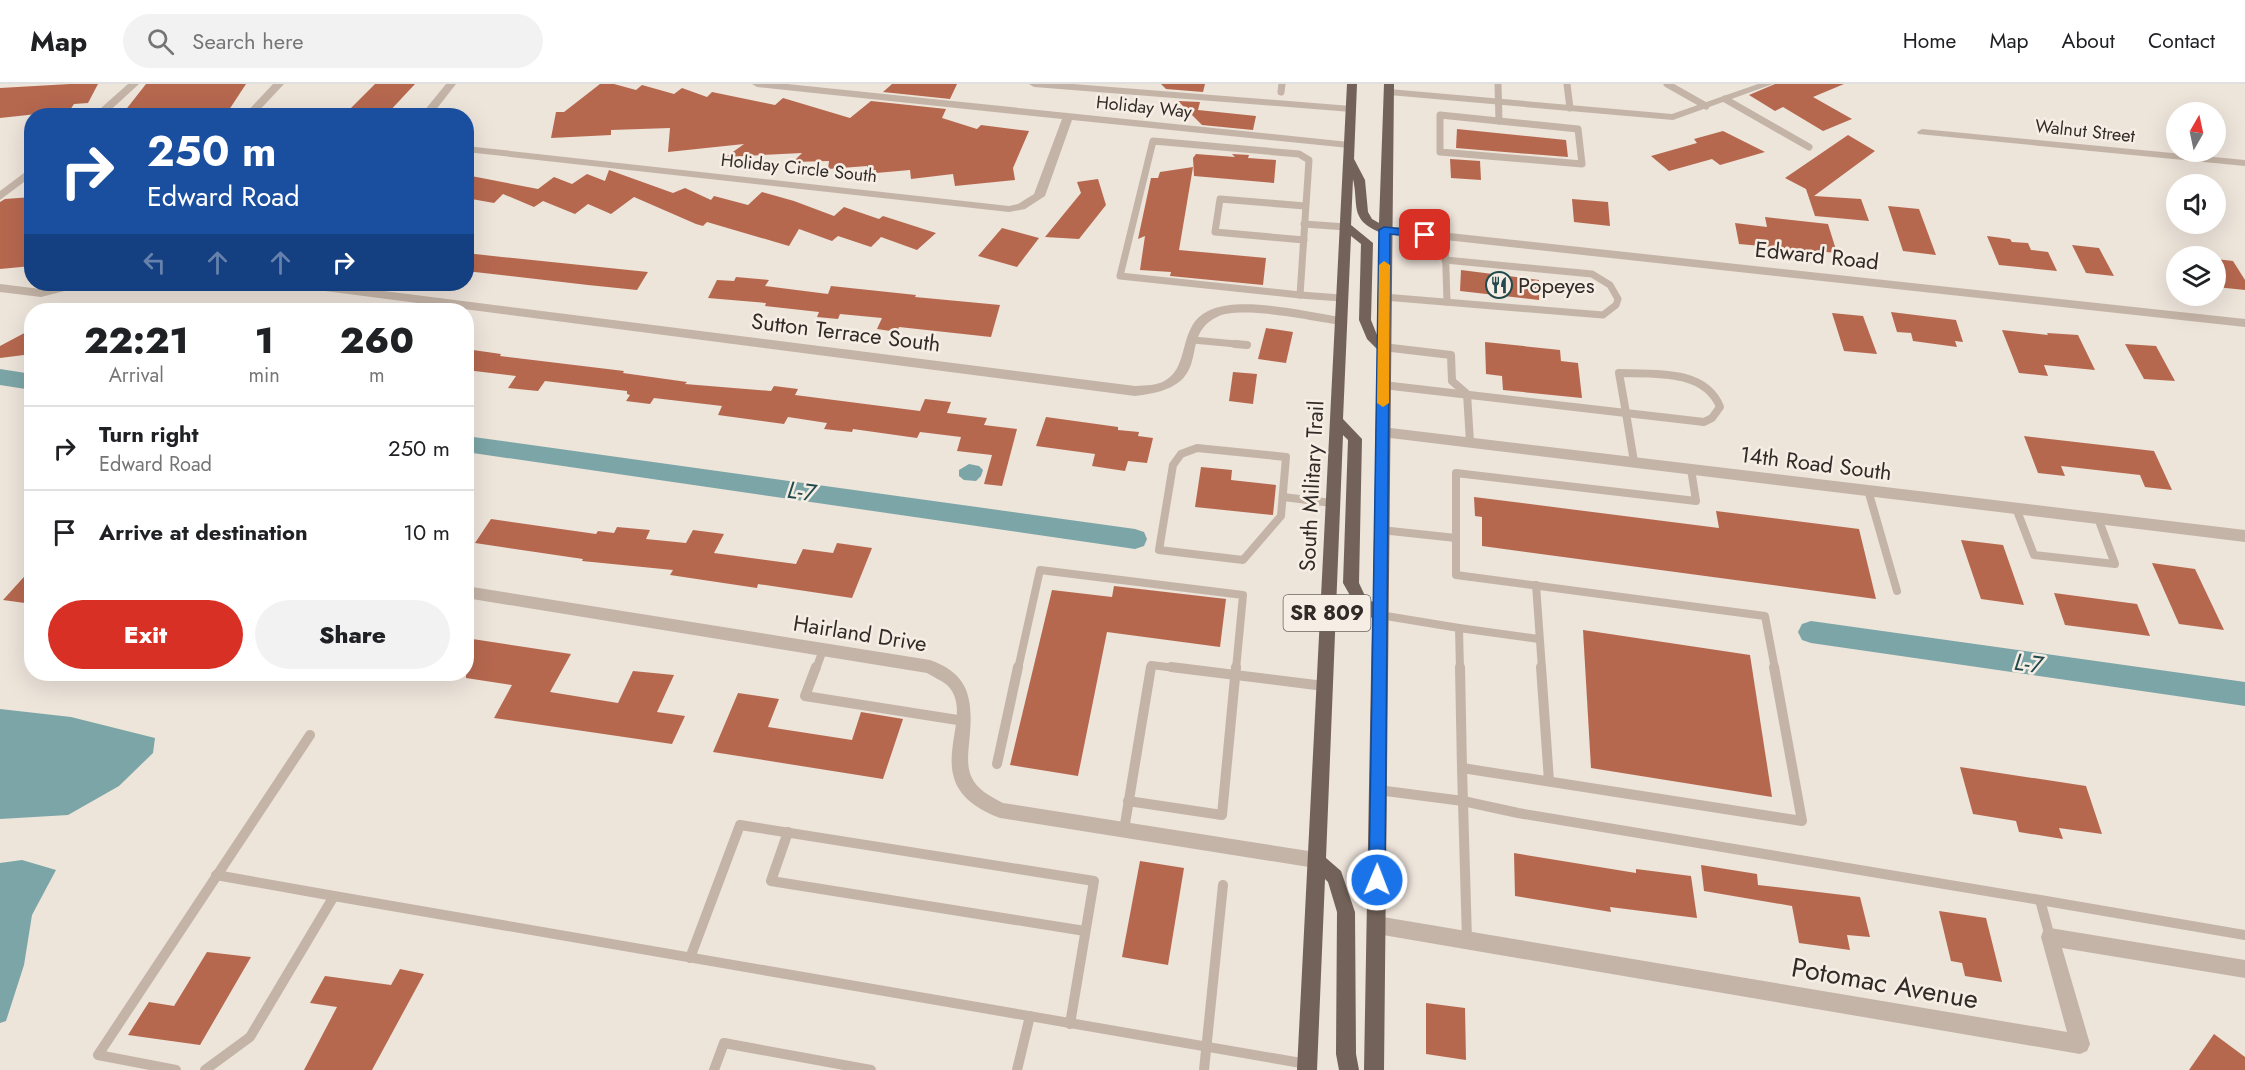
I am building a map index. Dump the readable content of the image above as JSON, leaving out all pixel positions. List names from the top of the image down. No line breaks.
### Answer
{"streets":{"main road":["South Military Trail","SR 809"],"street":["Holiday Way","Walnut Street","Holiday Circle South","Edward Road","Sutton Terrace South","14th Road South","Hairland Drive","Potomac Avenue"]},"crossings":[["Holiday Way","Holiday Circle South"],["Holiday Way","South Military Trail"],["Edward Road","SR 809"],["Sutton Terrace South","South Military Trail"],["14th Road South","SR 809"],["South Military Trail","Hairland Drive"],["SR 809","Potomac Avenue"]],"water":["L-7"],"places":{"restaurant":["Popeyes"]},"north":"top","page":{"header":"Map","search":"Search here","nav":["Home","Map","About","Contact"],"turn":["250 m","Edward Road"],"eta":["22:21","Arrival","1","min","260","m"],"list":[{"name":"Turn right","note":"Edward Road","value":"250 m"},{"name":"Arrive at destination","value":"10 m"}],"buttons":["Exit","Share"]}}
